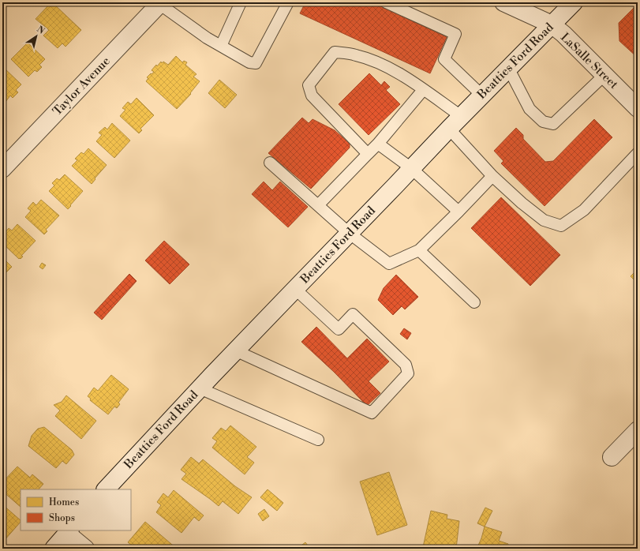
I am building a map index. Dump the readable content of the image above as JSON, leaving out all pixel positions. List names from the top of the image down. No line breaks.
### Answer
{"streets":{"main road":["Beatties Ford Road","LaSalle Street","Taylor Avenue"]},"crossings":[["Beatties Ford Road","LaSalle Street"]],"legend":["Homes","Shops"],"north":"top right"}
